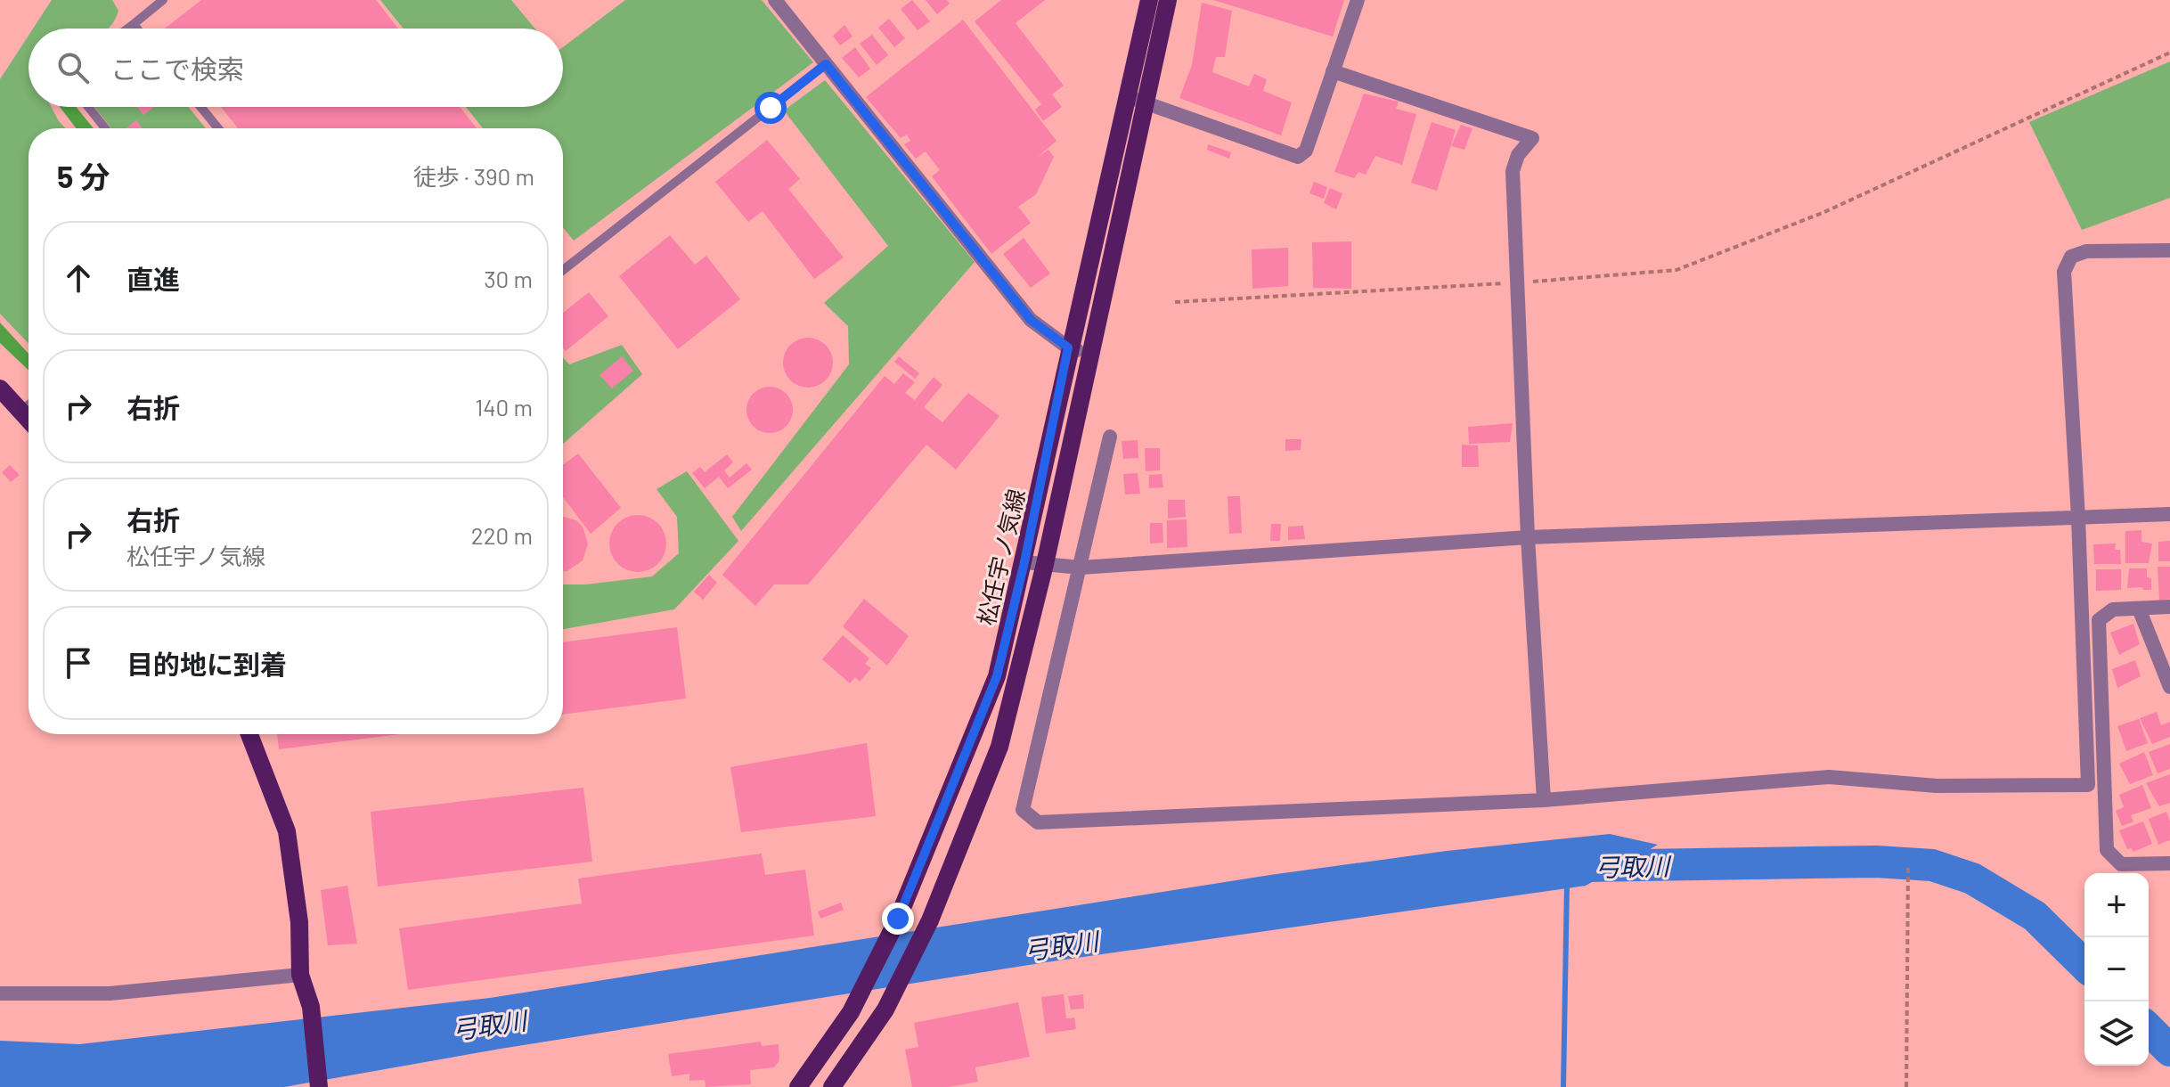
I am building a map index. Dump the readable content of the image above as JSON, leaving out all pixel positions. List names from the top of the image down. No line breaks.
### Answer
{"streets":{"main road":["松任宇ノ気線"]},"water":["弓取川"],"page":{"search":"ここで検索","heading":["5 分","徒歩 · 390 m"],"list":[["直進","30 m"],["右折","140 m"],["右折","松任宇ノ気線","220 m"],"目的地に到着"],"map_buttons":["+","−"]}}
